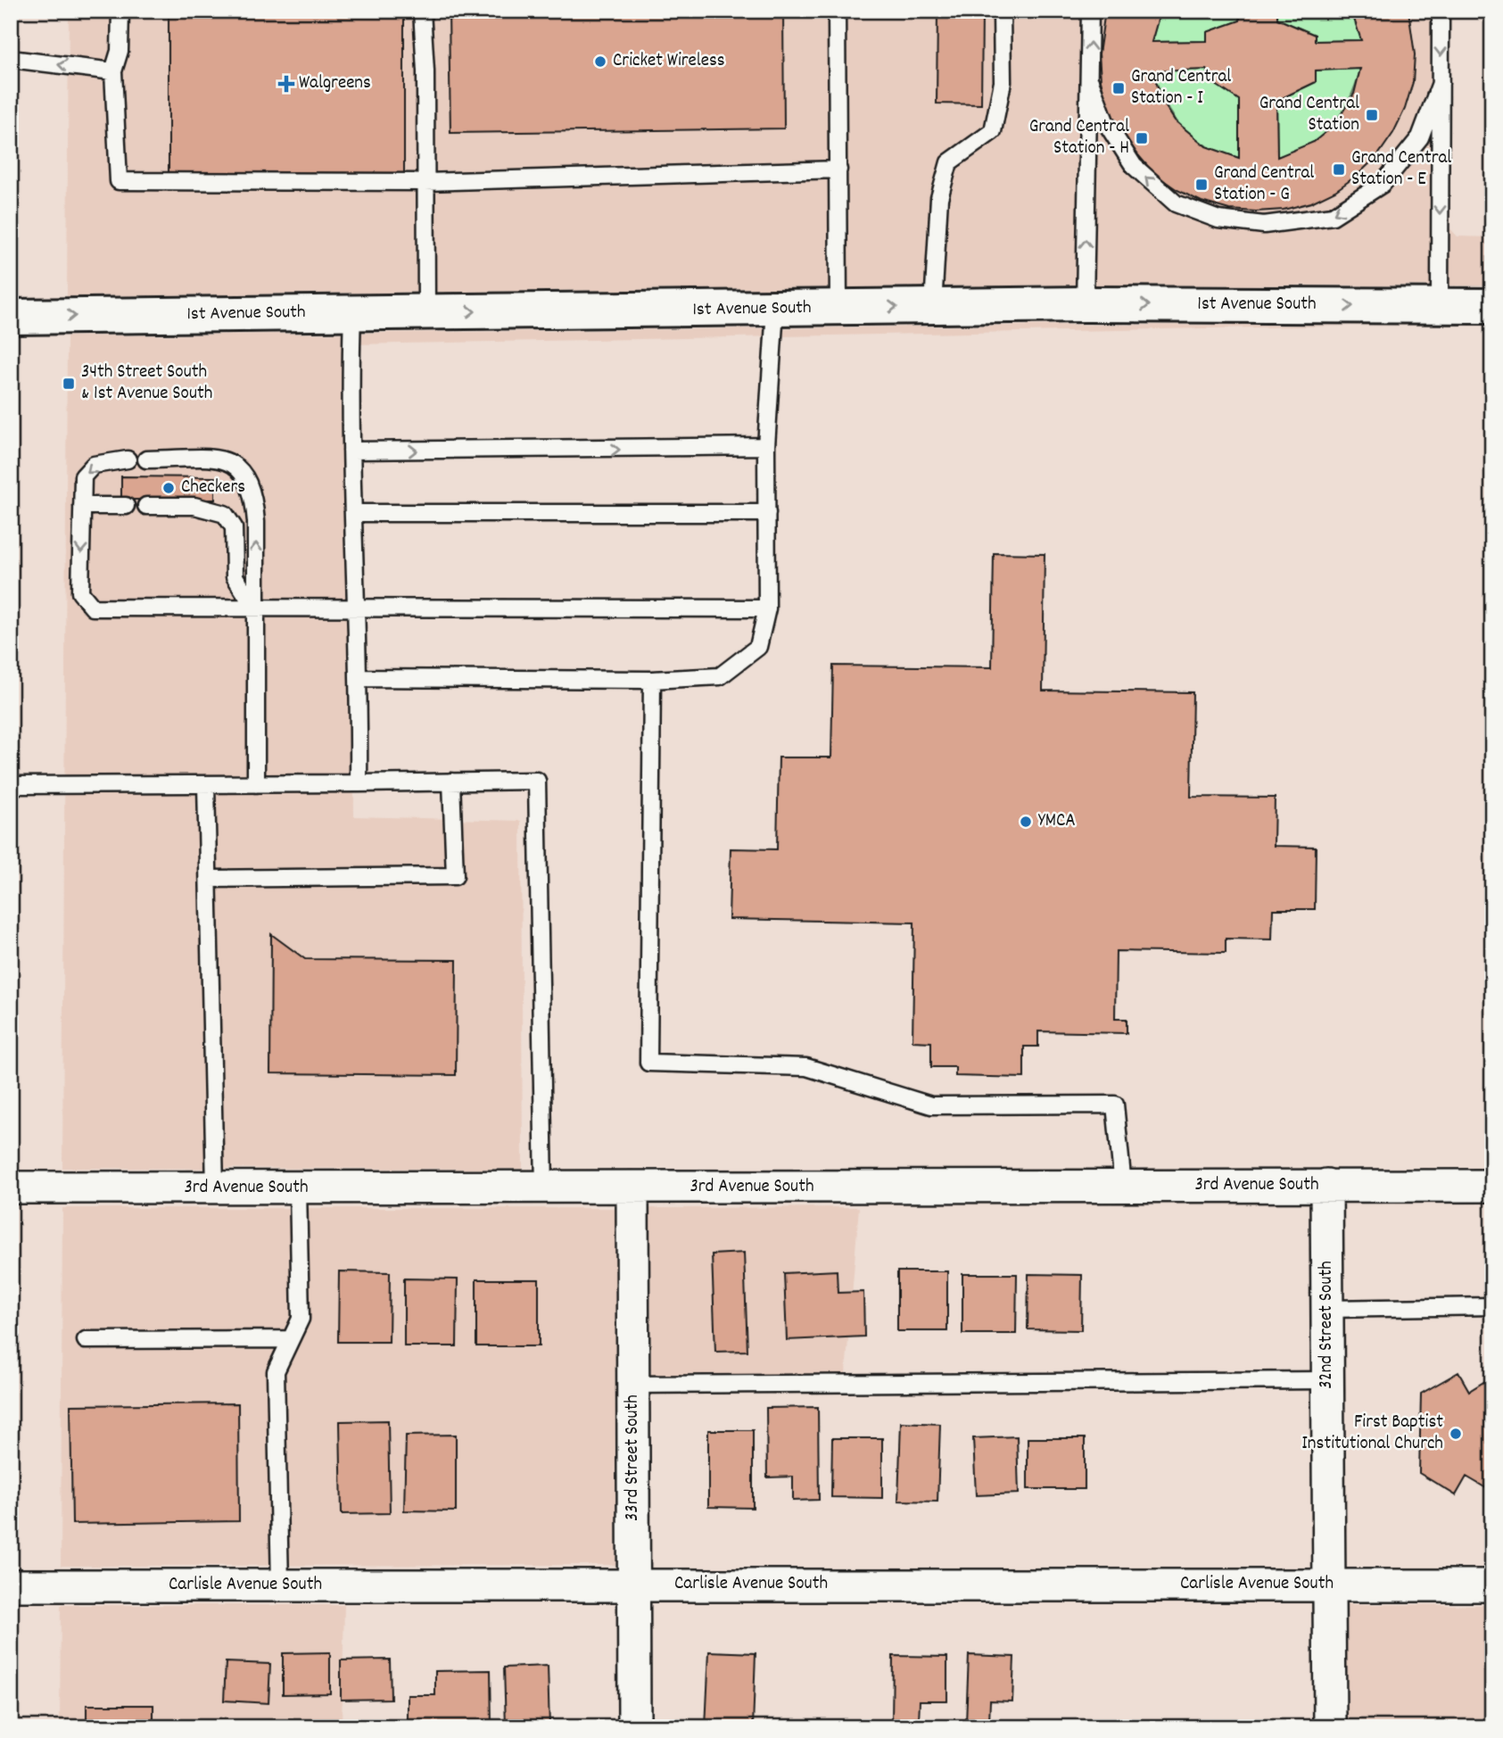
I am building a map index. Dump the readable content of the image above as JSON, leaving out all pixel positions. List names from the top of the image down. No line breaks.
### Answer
{"streets":{"main road":["1st Avenue South"],"street":["3rd Avenue South","32nd Street South","33rd Street South","Carlisle Avenue South"]},"crossings":[["3rd Avenue South","32nd Street South"],["3rd Avenue South","33rd Street South"],["32nd Street South","Carlisle Avenue South"],["33rd Street South","Carlisle Avenue South"]],"one_way":["1st Avenue South"],"places":{"other":["Cricket Wireless","Checkers","YMCA","First Baptist Institutional Church"],"health":["Walgreens"],"transit":["Grand Central Station - I","Grand Central Station","Grand Central Station - H","Grand Central Station - E","Grand Central Station - G","34th Street South & 1st Avenue South"]}}
